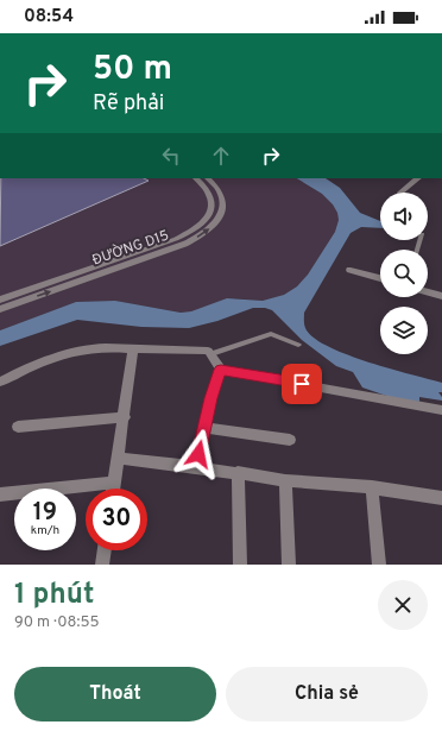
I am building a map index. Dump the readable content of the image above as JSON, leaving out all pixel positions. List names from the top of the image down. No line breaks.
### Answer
{"streets":{"street":["ĐƯỜNG D15"]},"page":{"status":"08:54","turn":["50 m","Rẽ phải"],"speed":"19 km/h","limit":"30","heading":["1 phút","90 m · 08:55"],"buttons":["Thoát","Chia sẻ"]}}
